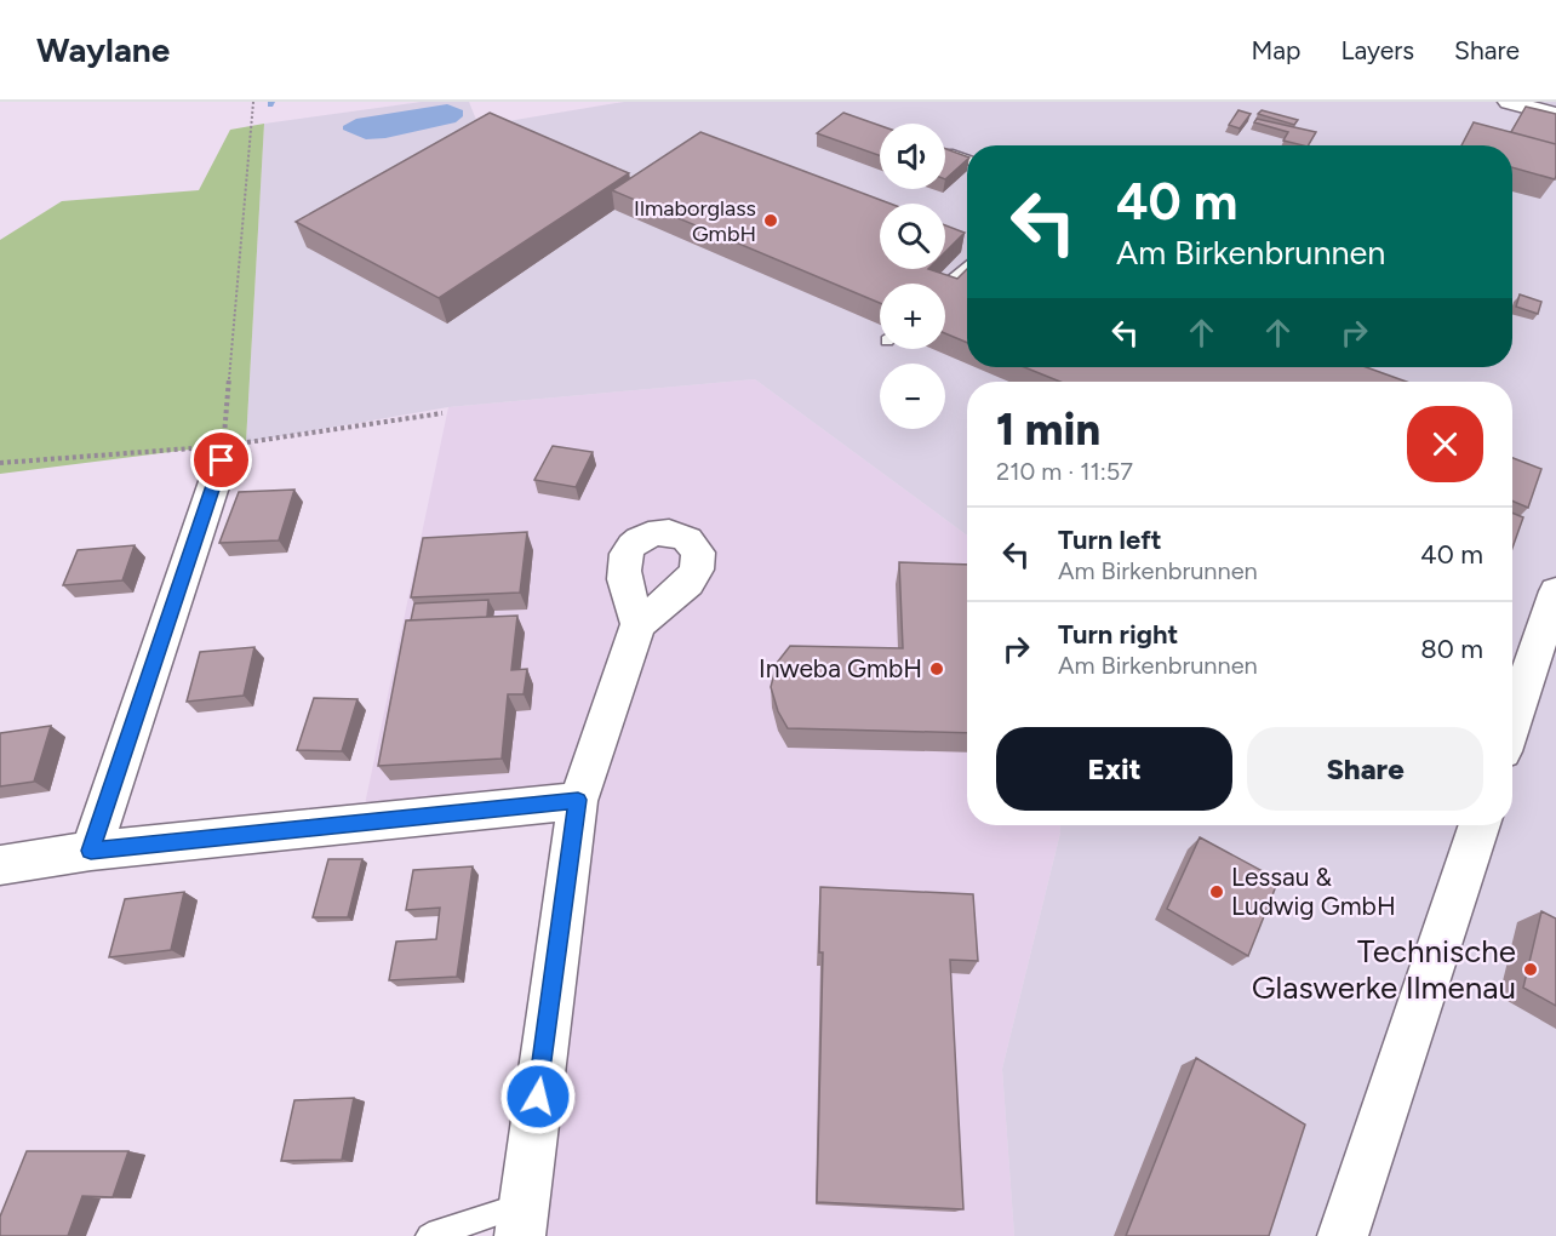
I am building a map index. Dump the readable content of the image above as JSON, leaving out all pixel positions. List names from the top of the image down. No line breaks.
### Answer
{"places":["Ilmaborglass GmbH","Inweba GmbH","Lessau & Ludwig GmbH","Technische Glaswerke Ilmenau"],"page":{"header":"Waylane","nav":["Map","Layers","Share"],"map_buttons":["+","−"],"turn":["40 m","Am Birkenbrunnen"],"heading":["1 min","210 m · 11:57"],"list":[{"name":"Turn left","note":"Am Birkenbrunnen","value":"40 m"},{"name":"Turn right","note":"Am Birkenbrunnen","value":"80 m"}],"buttons":["Exit","Share"]}}
